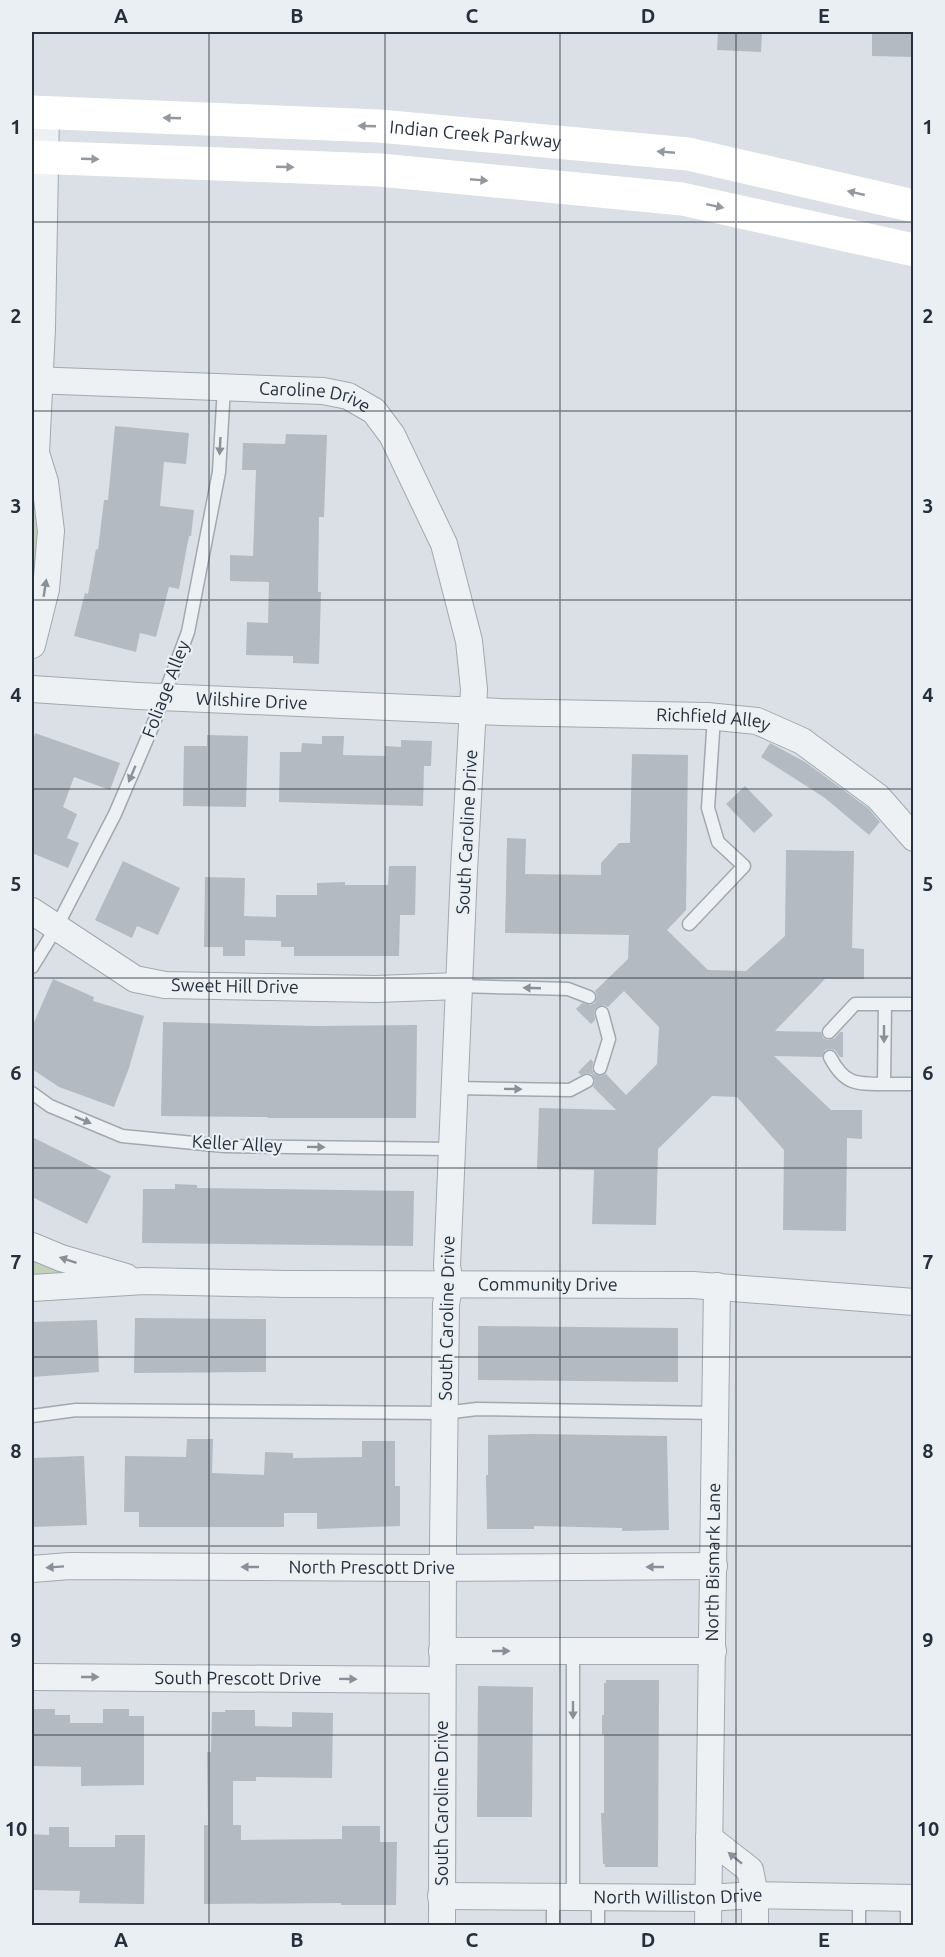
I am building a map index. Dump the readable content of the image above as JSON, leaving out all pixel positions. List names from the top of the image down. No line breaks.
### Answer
{"streets":{"street":["Indian Creek Parkway","Caroline Drive","Wilshire Drive","Richfield Alley","South Caroline Drive","Sweet Hill Drive","Community Drive","North Bismark Lane","North Prescott Drive","South Prescott Drive","North Williston Drive"],"lane":["Foliage Alley","Keller Alley"]},"crossings":[["Caroline Drive","Foliage Alley"],["Caroline Drive","Wilshire Drive"],["Caroline Drive","Richfield Alley"],["Caroline Drive","South Caroline Drive"],["Foliage Alley","Wilshire Drive"],["Foliage Alley","Sweet Hill Drive"],["Wilshire Drive","Richfield Alley"],["Wilshire Drive","South Caroline Drive"],["Richfield Alley","South Caroline Drive"],["South Caroline Drive","Sweet Hill Drive"],["South Caroline Drive","Keller Alley"],["South Caroline Drive","Community Drive"],["South Caroline Drive","North Prescott Drive"],["South Caroline Drive","South Prescott Drive"],["South Caroline Drive","North Williston Drive"],["Community Drive","North Bismark Lane"],["North Bismark Lane","North Prescott Drive"],["North Bismark Lane","North Williston Drive"]],"one_way":["Foliage Alley","Keller Alley","South Prescott Drive"],"grid":{"columns":["A","B","C","D","E"],"rows":["1","2","3","4","5","6","7","8","9","10"]}}
